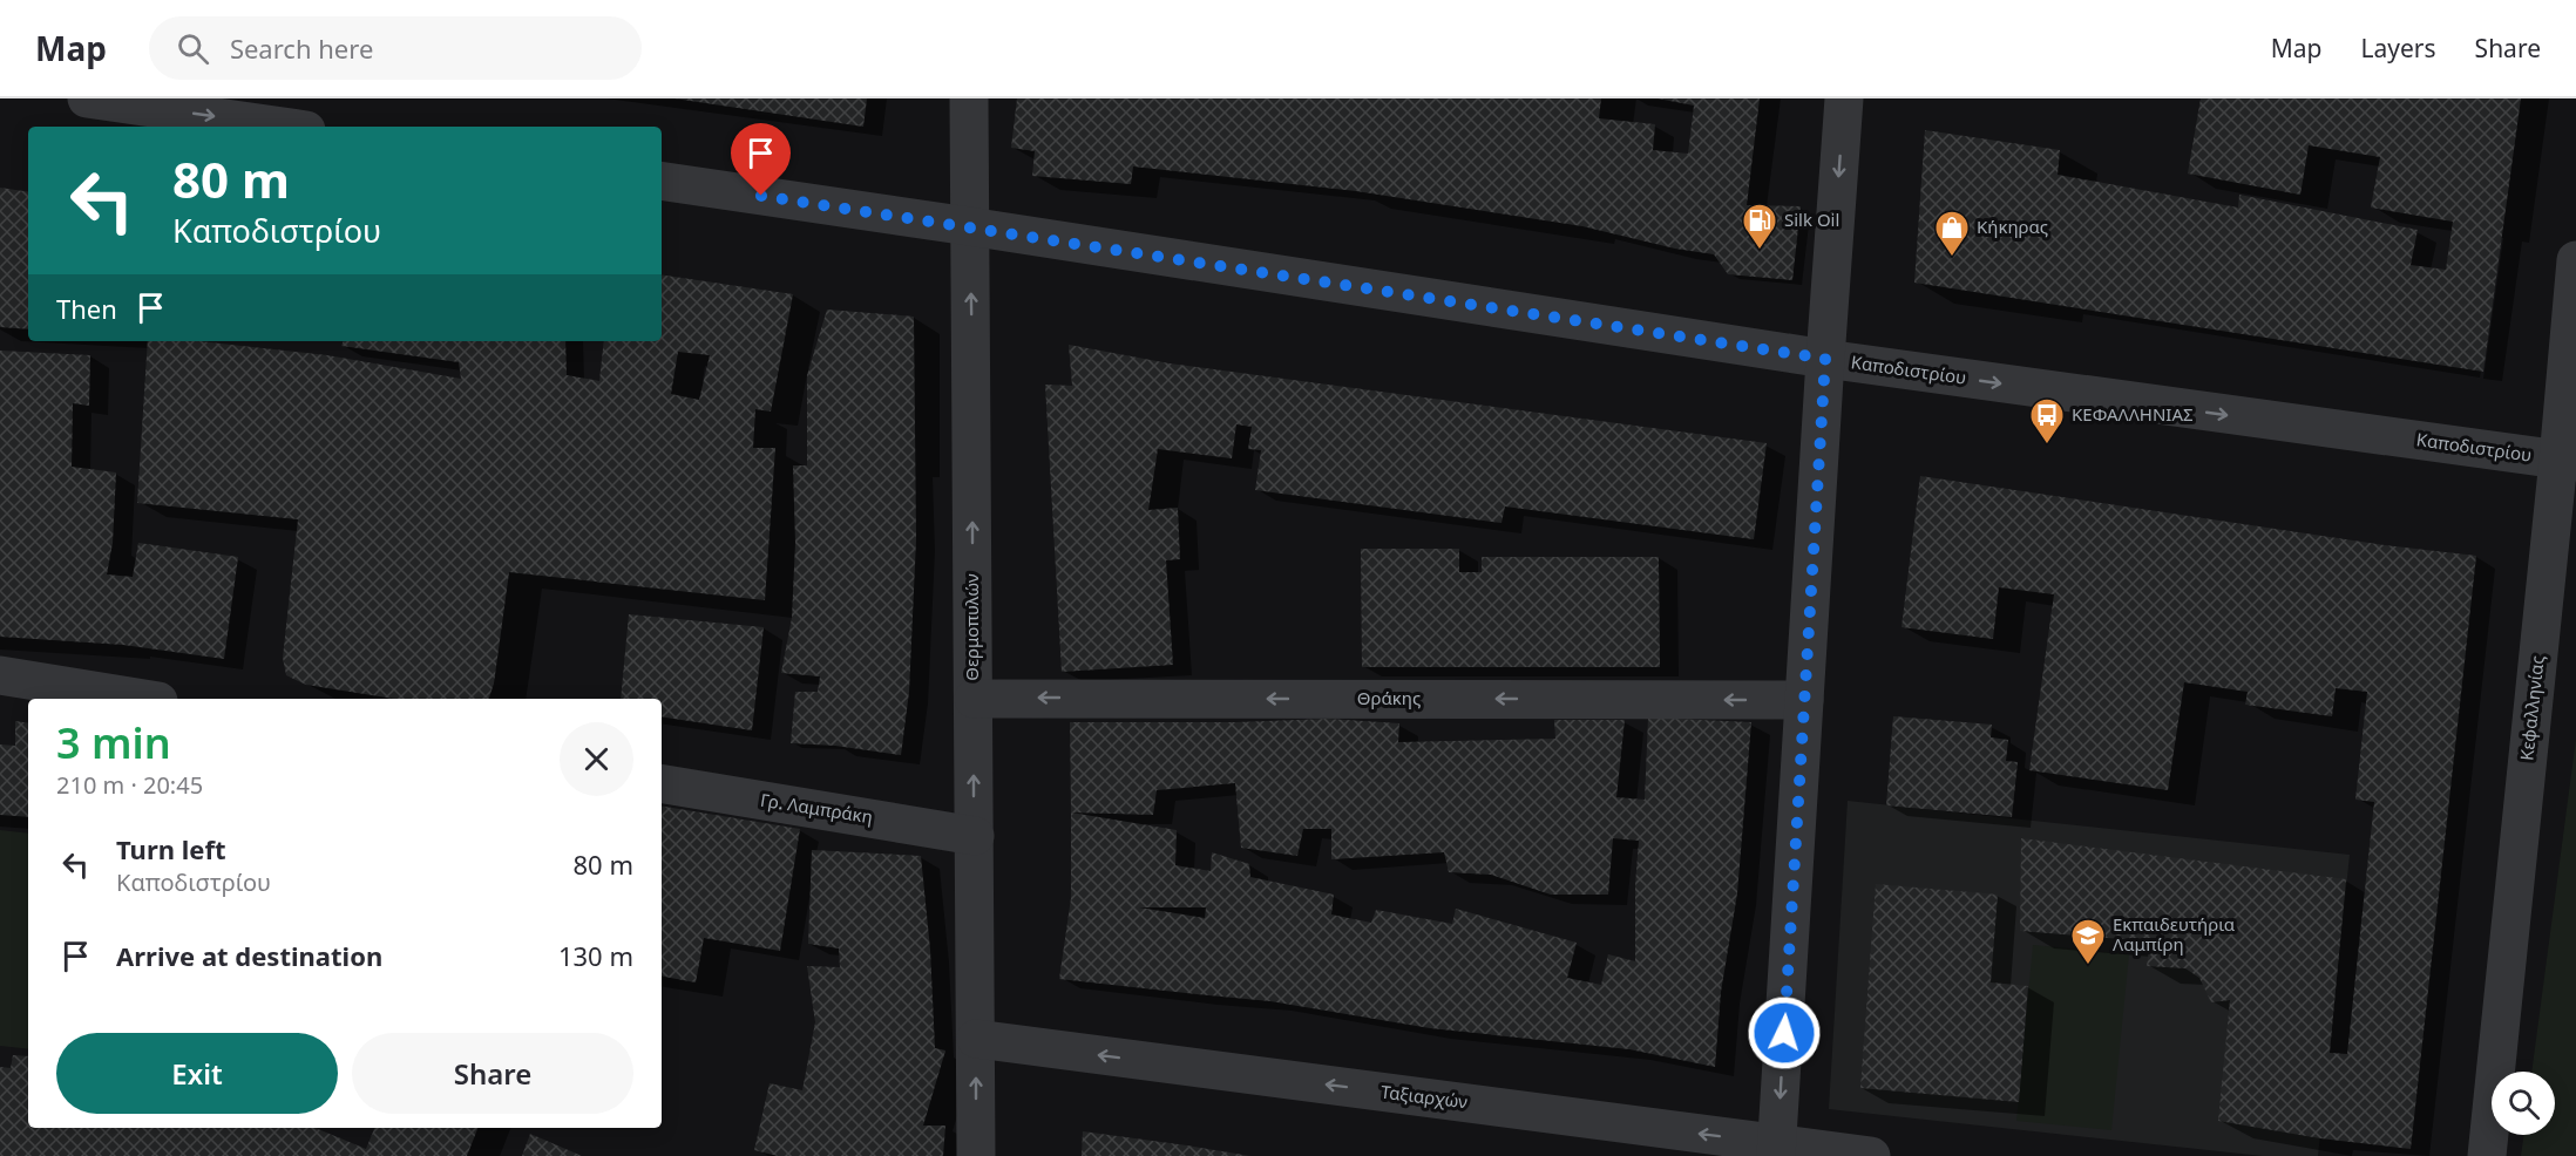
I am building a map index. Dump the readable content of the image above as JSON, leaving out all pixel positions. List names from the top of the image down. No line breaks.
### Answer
{"streets":{"street":["Καποδιστρίου","Θερμοπυλών","Θράκης","Κεφαλληνίας","Γρ. Λαμπράκη","Ταξιαρχών"]},"crossings":[["Καποδιστρίου","Θερμοπυλών"],["Καποδιστρίου","Κεφαλληνίας"],["Θερμοπυλών","Θράκης"],["Θερμοπυλών","Γρ. Λαμπράκη"],["Θερμοπυλών","Ταξιαρχών"]],"one_way":["Καποδιστρίου","Θερμοπυλών","Θράκης","Ταξιαρχών"],"places":{"fuel station":["Silk Oil"],"shop":["Κήκηρας"],"bus stop":["ΚΕΦΑΛΛΗΝΙΑΣ"],"school or university":["Εκπαιδευτήρια Λαμπίρη"]},"page":{"header":"Map","search":"Search here","nav":["Map","Layers","Share"],"turn":["80 m","Καποδιστρίου"],"then":"Then","heading":["3 min","210 m · 20:45"],"list":[{"name":"Turn left","note":"Καποδιστρίου","value":"80 m"},{"name":"Arrive at destination","value":"130 m"}],"buttons":["Exit","Share"]}}
